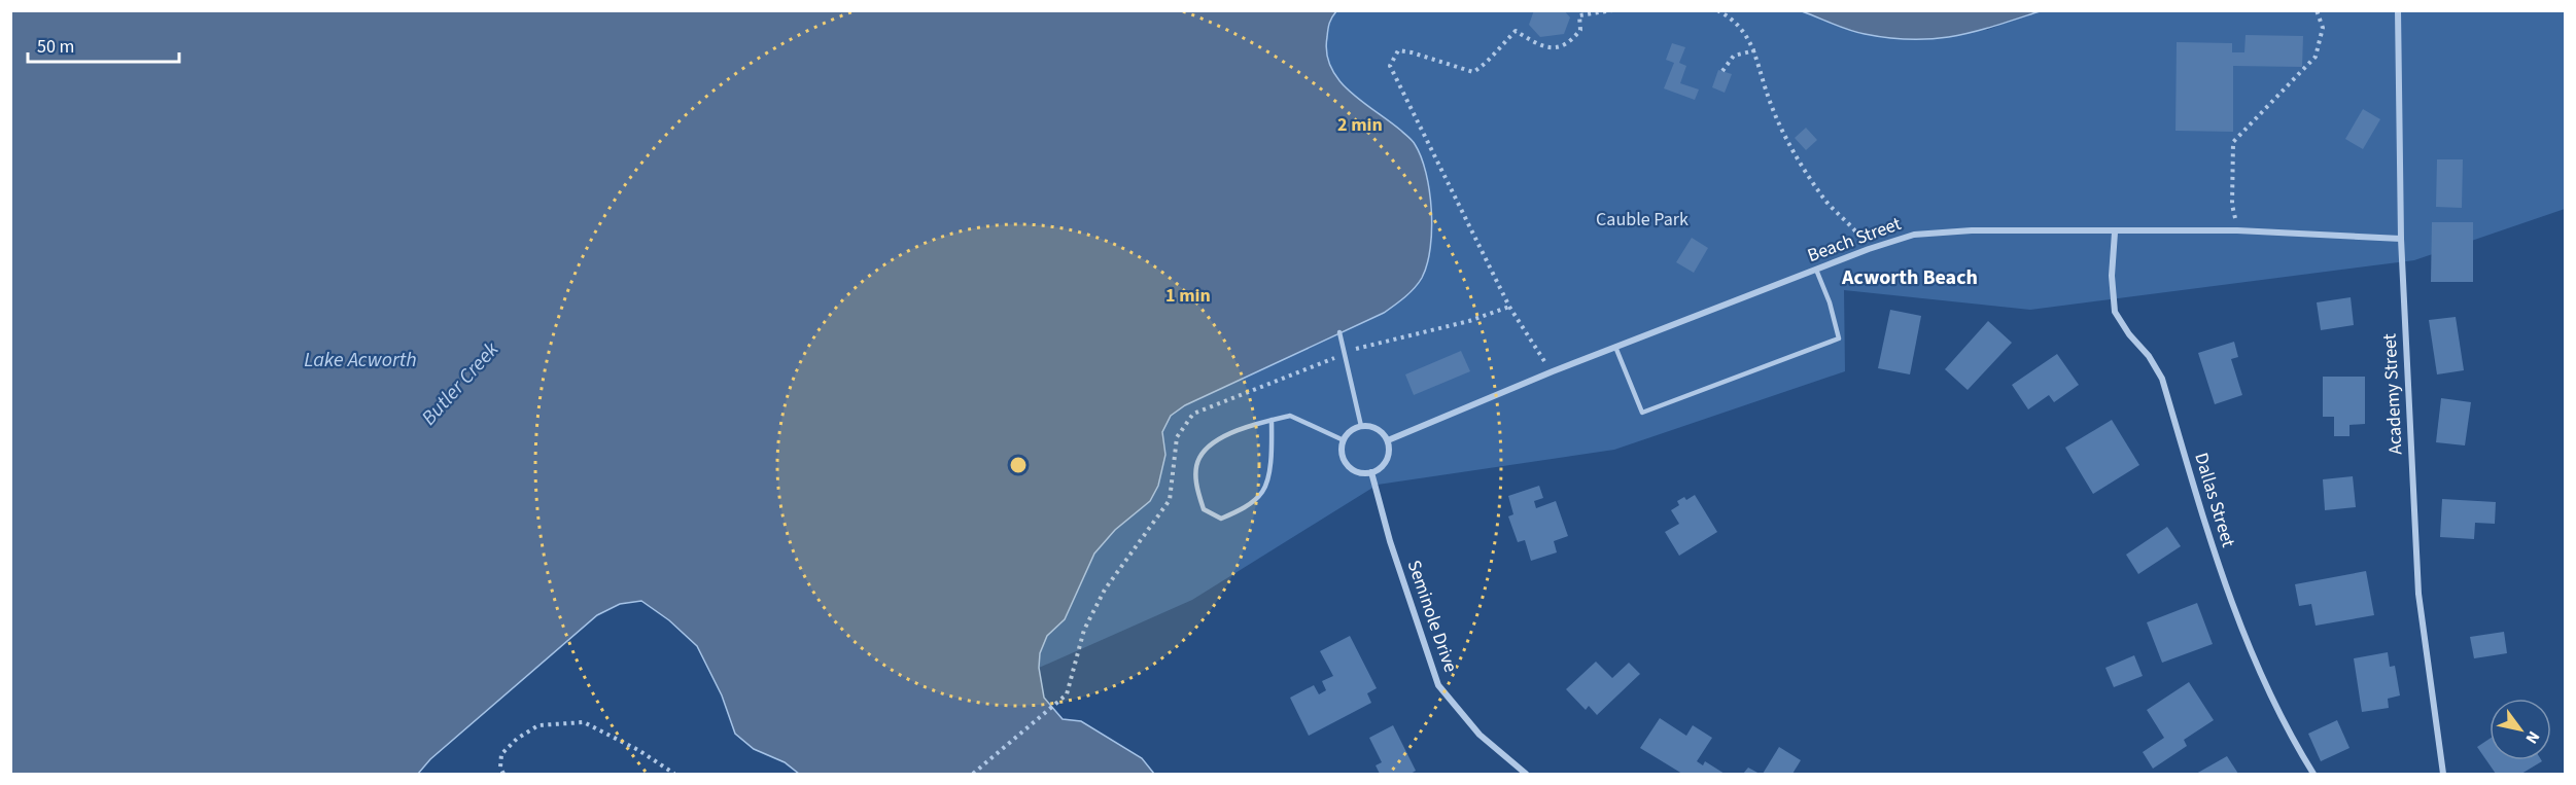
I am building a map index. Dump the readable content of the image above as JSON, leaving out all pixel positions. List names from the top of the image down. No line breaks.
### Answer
{"streets":{"street":["Beach Street","Academy Street","Dallas Street","Seminole Drive"]},"crossings":[["Beach Street","Academy Street"],["Beach Street","Dallas Street"],["Beach Street","Seminole Drive"]],"districts":["Acworth Beach"],"water":["Lake Acworth","Butler Creek"],"parks":["Cauble Park"],"scale_bar":"50 m","north":"bottom right","rings":["2 min","1 min"]}
